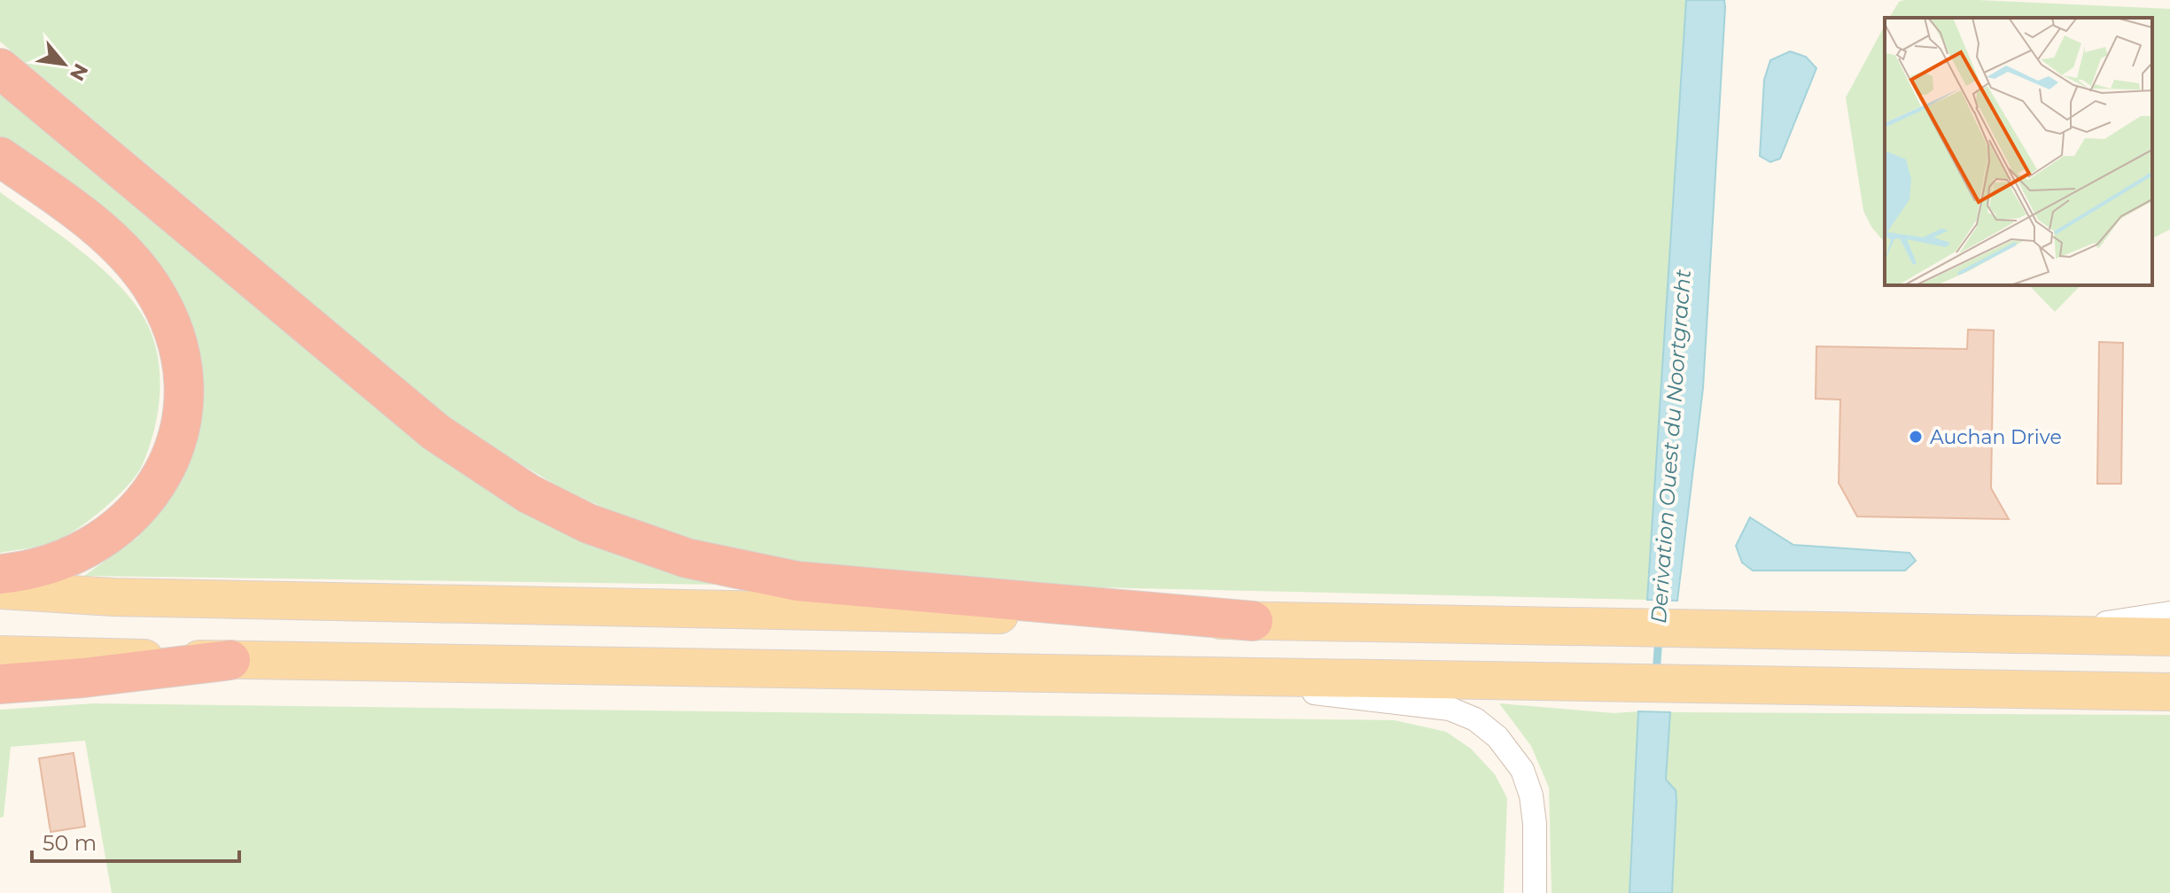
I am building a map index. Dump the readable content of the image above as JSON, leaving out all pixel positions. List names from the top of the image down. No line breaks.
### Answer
{"water":["Derivation Ouest du Noortgracht"],"places":["Auchan Drive"],"scale_bar":"50 m","north":"bottom right"}
